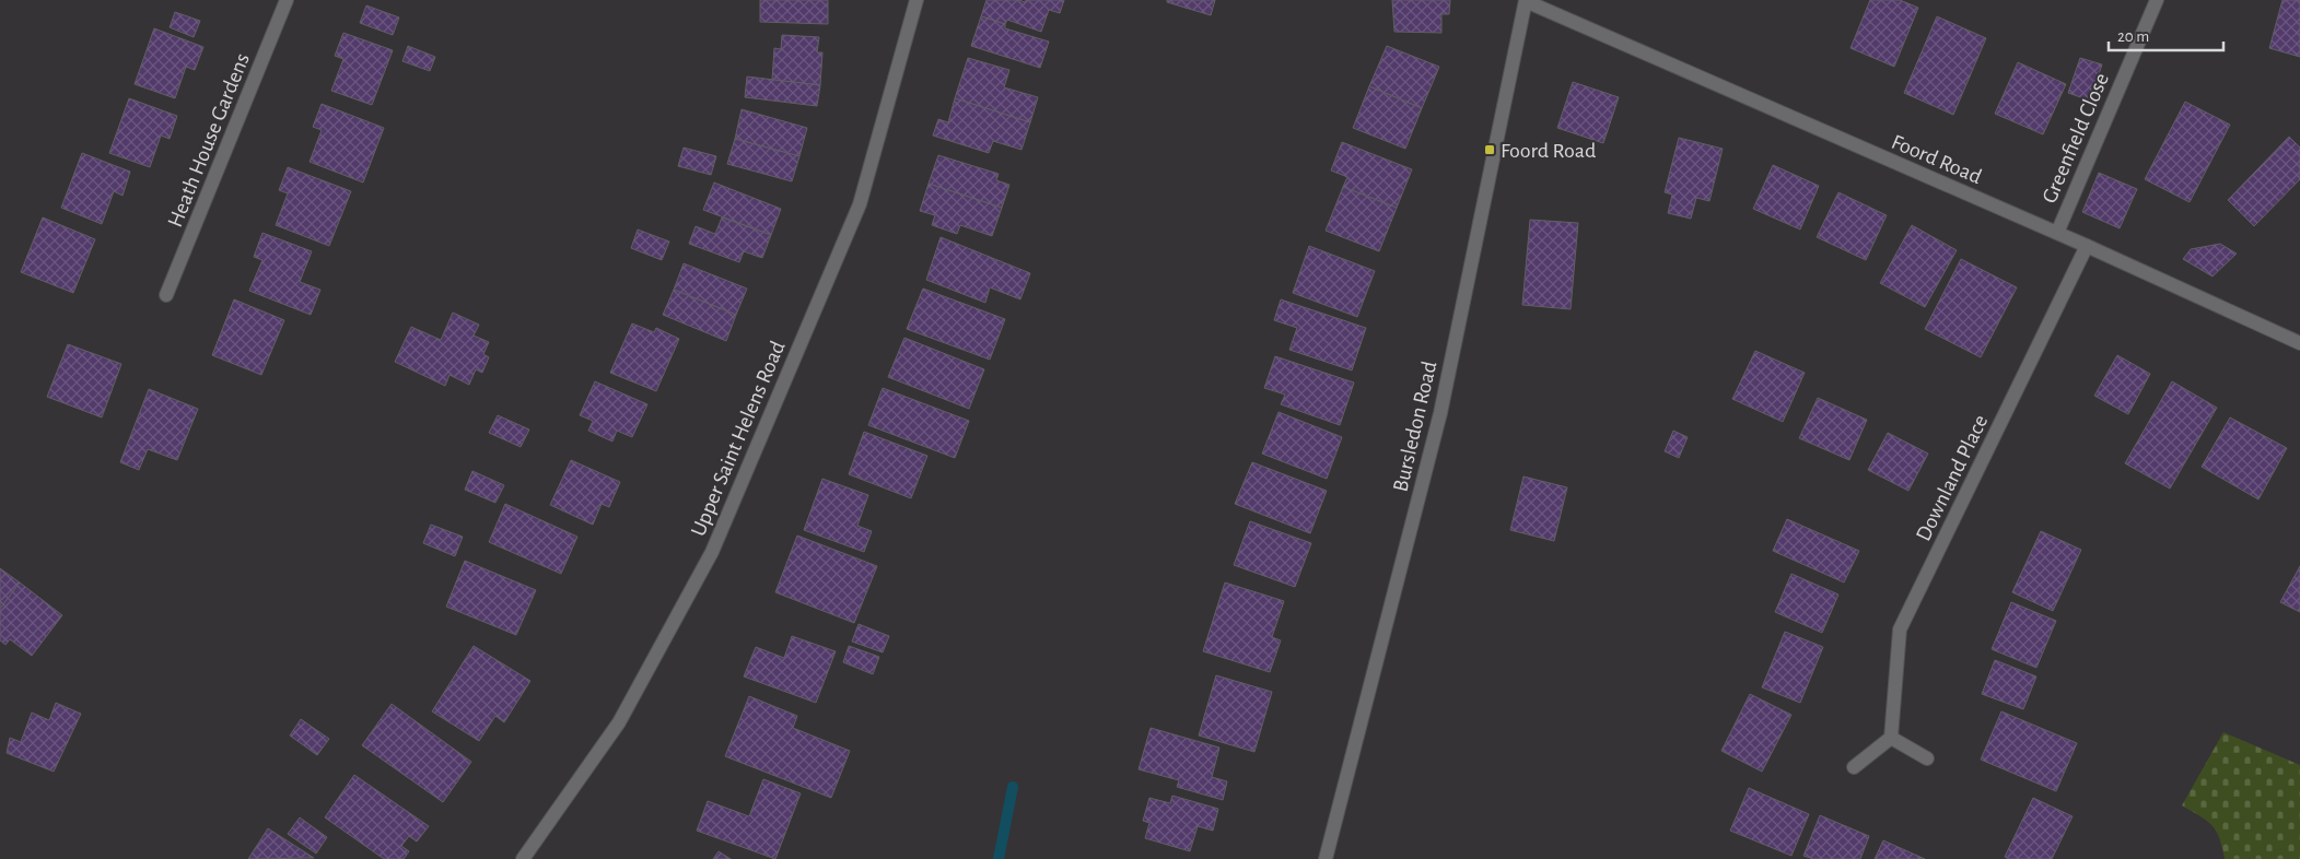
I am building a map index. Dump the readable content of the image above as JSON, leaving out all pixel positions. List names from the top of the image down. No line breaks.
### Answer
{"streets":{"street":["Greenfield Close","Heath House Gardens","Foord Road","Bursledon Road","Upper Saint Helens Road","Downland Place"]},"crossings":[["Greenfield Close","Foord Road"],["Foord Road","Bursledon Road"],["Foord Road","Downland Place"]],"places":{"transit":["Foord Road"]},"scale_bar":"20 m"}
